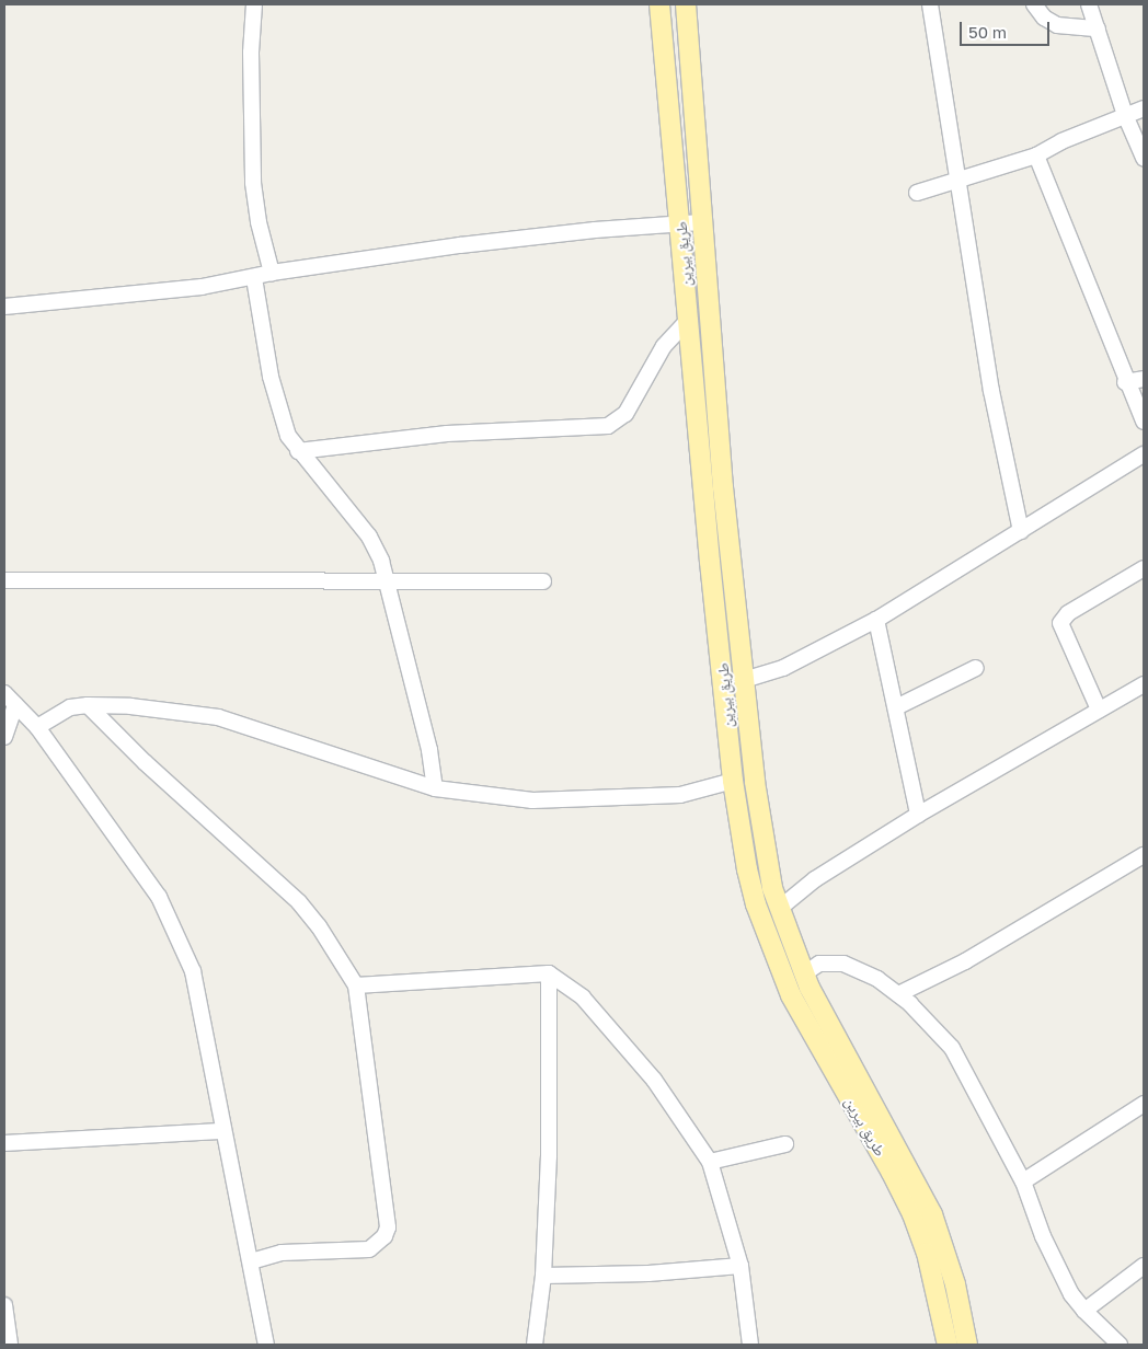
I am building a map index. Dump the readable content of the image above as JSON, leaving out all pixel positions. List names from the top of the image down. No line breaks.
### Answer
{"streets":{"main road":["طريق بيرين"]},"scale_bar":"50 m"}
